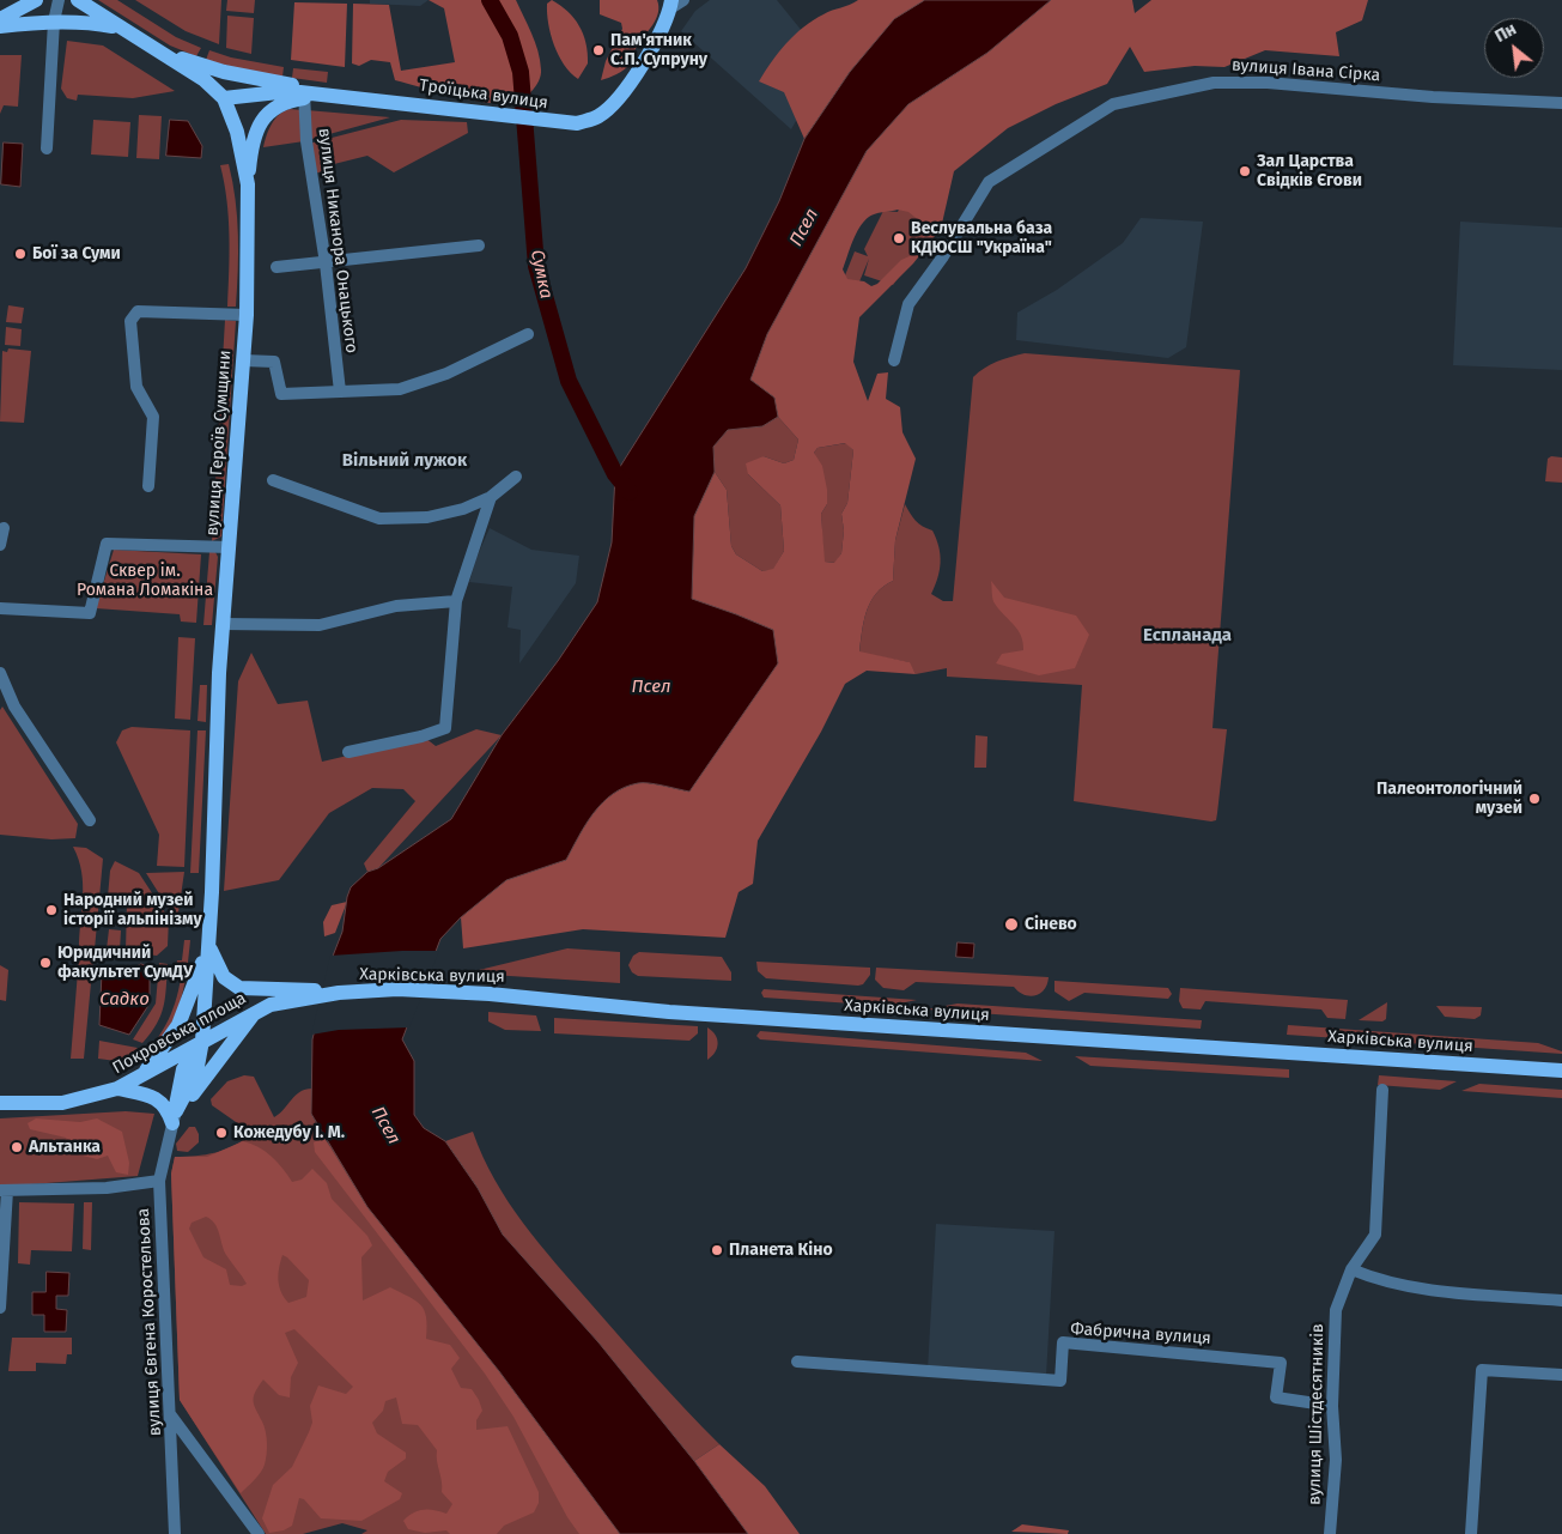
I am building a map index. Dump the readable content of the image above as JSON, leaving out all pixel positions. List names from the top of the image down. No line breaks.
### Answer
{"streets":{"main road":["Троїцька вулиця","вулиця Героїв Сумщини","Харківська вулиця","Покровська площа"],"street":["вулиця Івана Сірка","вулиця Никанора Онацького","вулиця Євгена Коростельова","Фабрична вулиця","вулиця Шістдесятників"]},"crossings":[["Троїцька вулиця","вулиця Никанора Онацького"],["Троїцька вулиця","вулиця Героїв Сумщини"],["вулиця Героїв Сумщини","Покровська площа"],["вулиця Героїв Сумщини","вулиця Євгена Коростельова"],["Харківська вулиця","Покровська площа"],["Фабрична вулиця","вулиця Шістдесятників"]],"districts":["Вільний лужок","Еспланада"],"water":["Псел","Сумка","Садко"],"parks":["Сквер ім. Романа Ломакіна"],"places":["Пам'ятник С.П. Супруну","Зал Царства Свідків Єгови","Веслувальна база КДЮСШ \"Україна\"","Бої за Суми","Палеонтологічний музей","Народний музей історії альпінізму","Сінево","Юридичний факультет СумДУ","Кожедубу І. М.","Альтанка","Планета Кіно"],"north":"top left"}
